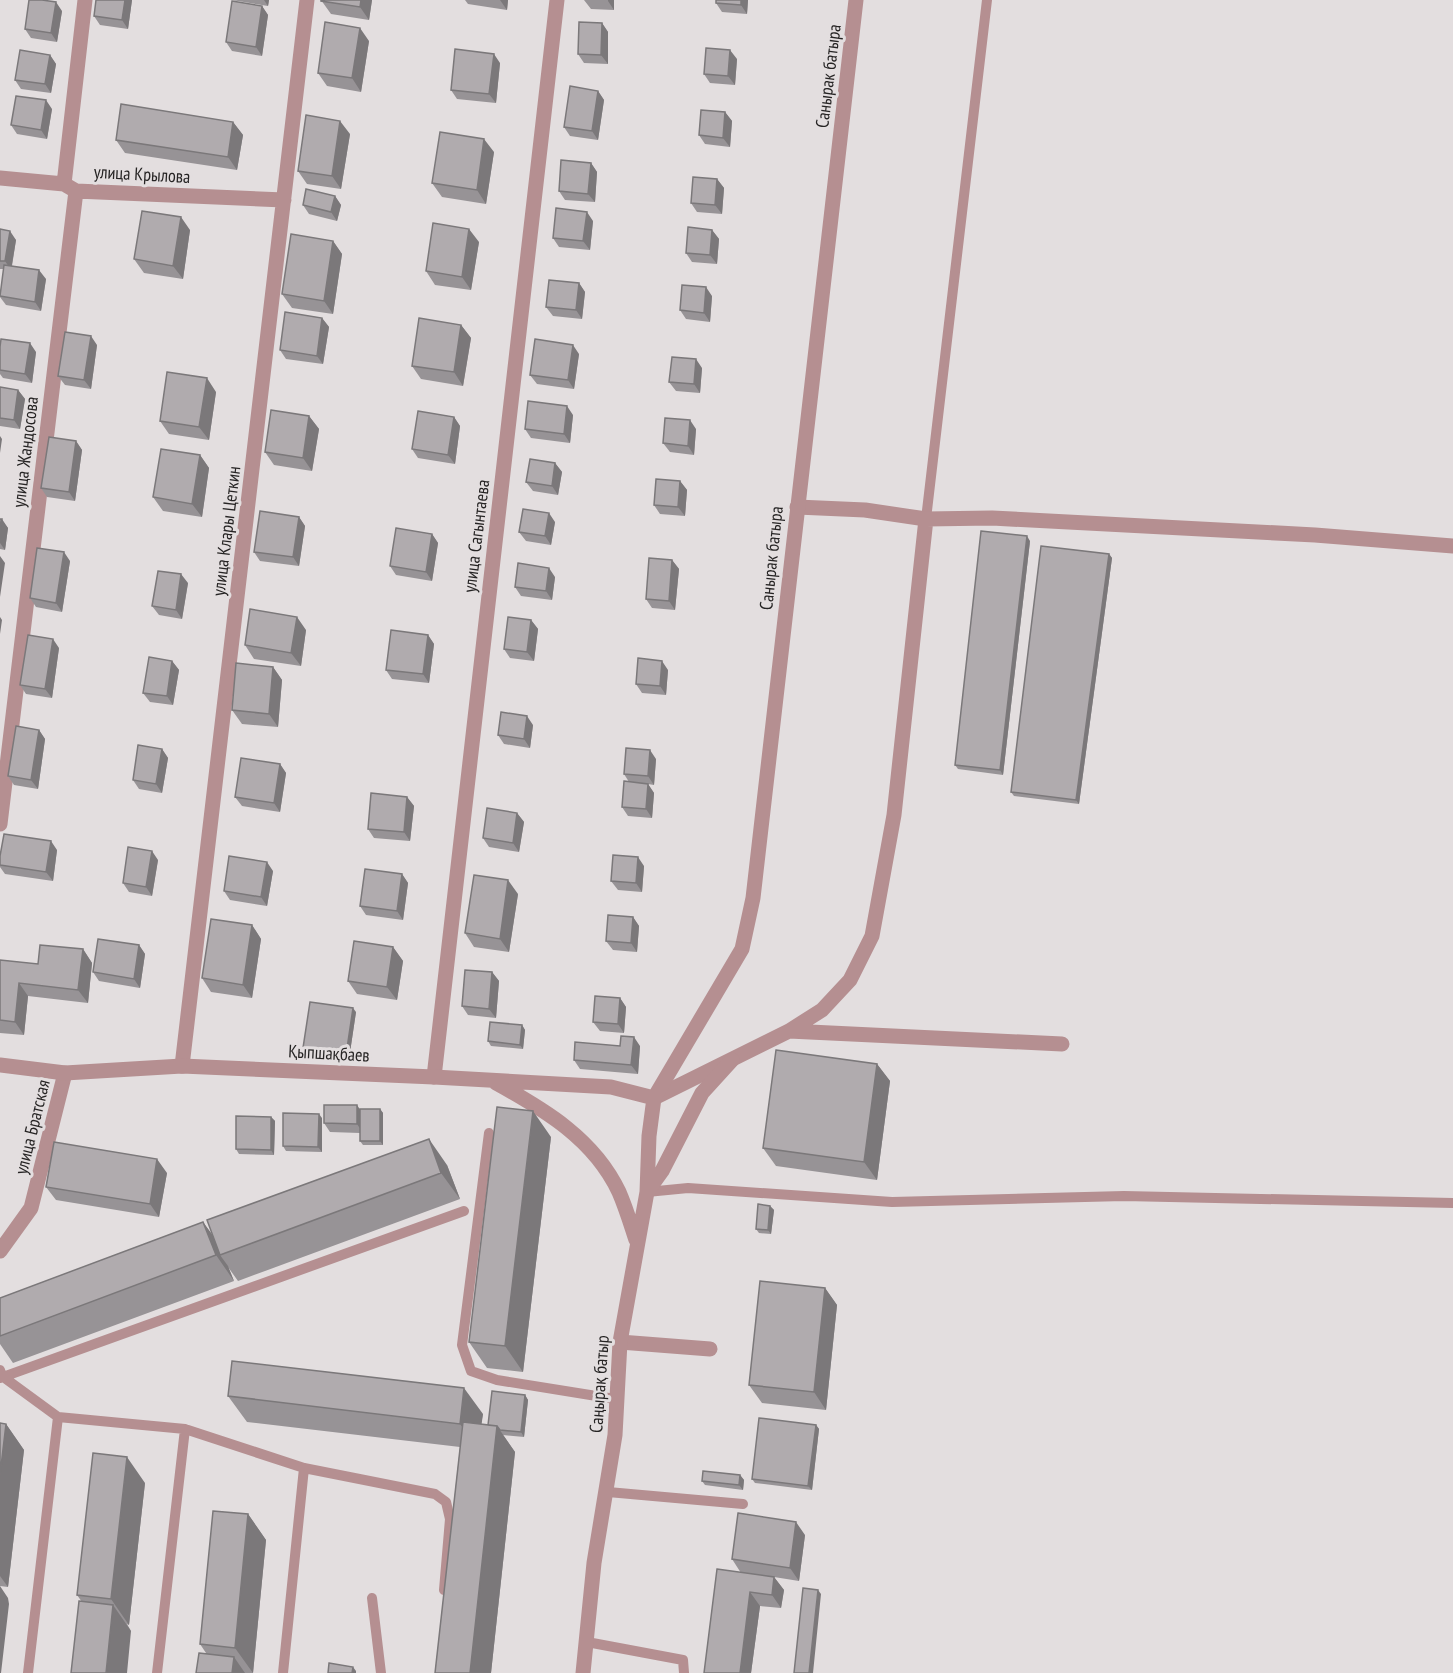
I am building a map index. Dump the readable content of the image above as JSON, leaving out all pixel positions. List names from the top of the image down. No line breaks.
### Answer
{"streets":{"street":["Санырак батыра","улица Крылова","улица Жандосова","улица Клары Цеткин","улица Сагынтаева","Қыпшақбаев","улица Братская","Саңырақ батыр"]},"crossings":[["Санырак батыра","Қыпшақбаев"],["Санырак батыра","Саңырақ батыр"],["улица Крылова","улица Жандосова"],["улица Крылова","улица Клары Цеткин"],["улица Клары Цеткин","Қыпшақбаев"],["улица Сагынтаева","Қыпшақбаев"],["Қыпшақбаев","улица Братская"],["Қыпшақбаев","Саңырақ батыр"]]}
